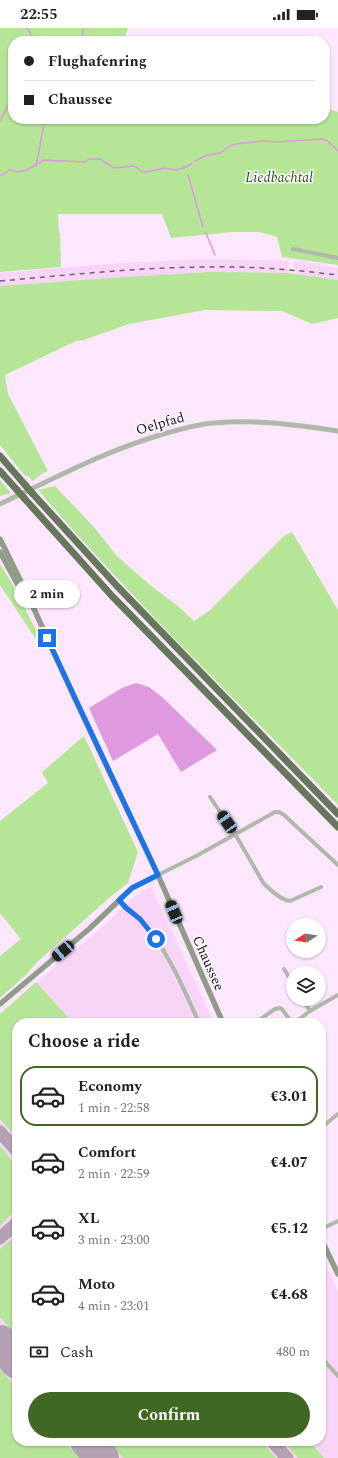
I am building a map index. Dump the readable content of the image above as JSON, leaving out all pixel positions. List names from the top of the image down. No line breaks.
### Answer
{"streets":{"main road":["Chaussee"],"street":["Oelpfad"]},"parks":["Liedbachtal"],"north":"left","page":{"status":"22:55","banner":["Flughafenring","Chaussee"],"bubble":"2 min","heading":"Choose a ride","list":[{"name":"Economy","note":"1 min · 22:58","value":"€3.01"},{"name":"Comfort","note":"2 min · 22:59","value":"€4.07"},{"name":"XL","note":"3 min · 23:00","value":"€5.12"},{"name":"Moto","note":"4 min · 23:01","value":"€4.68"}],"pay":["Cash","480 m"],"buttons":"Confirm"}}
